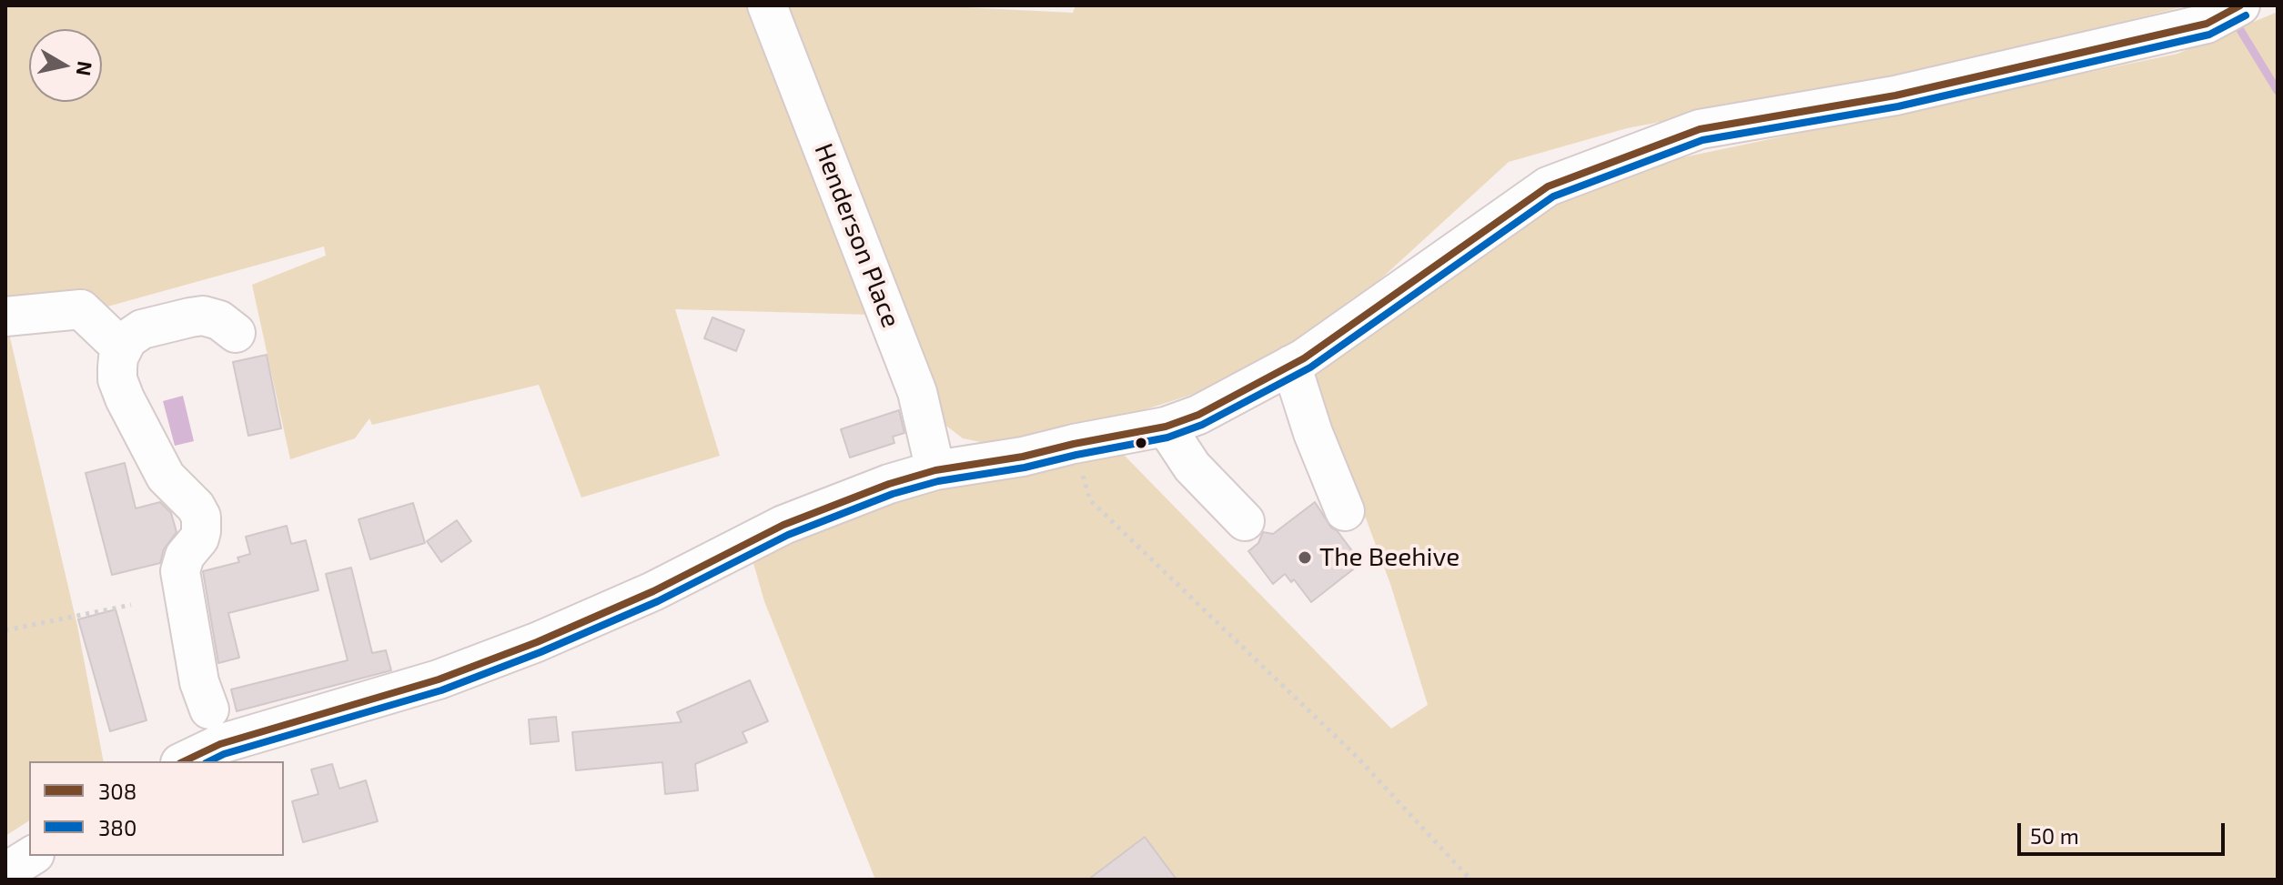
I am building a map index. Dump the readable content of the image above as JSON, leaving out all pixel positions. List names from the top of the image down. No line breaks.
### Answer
{"streets":{"street":["Henderson Place"]},"places":["The Beehive"],"lines":["transit line 308","transit line 380"],"legend":["308","380"],"scale_bar":"50 m","north":"right"}
